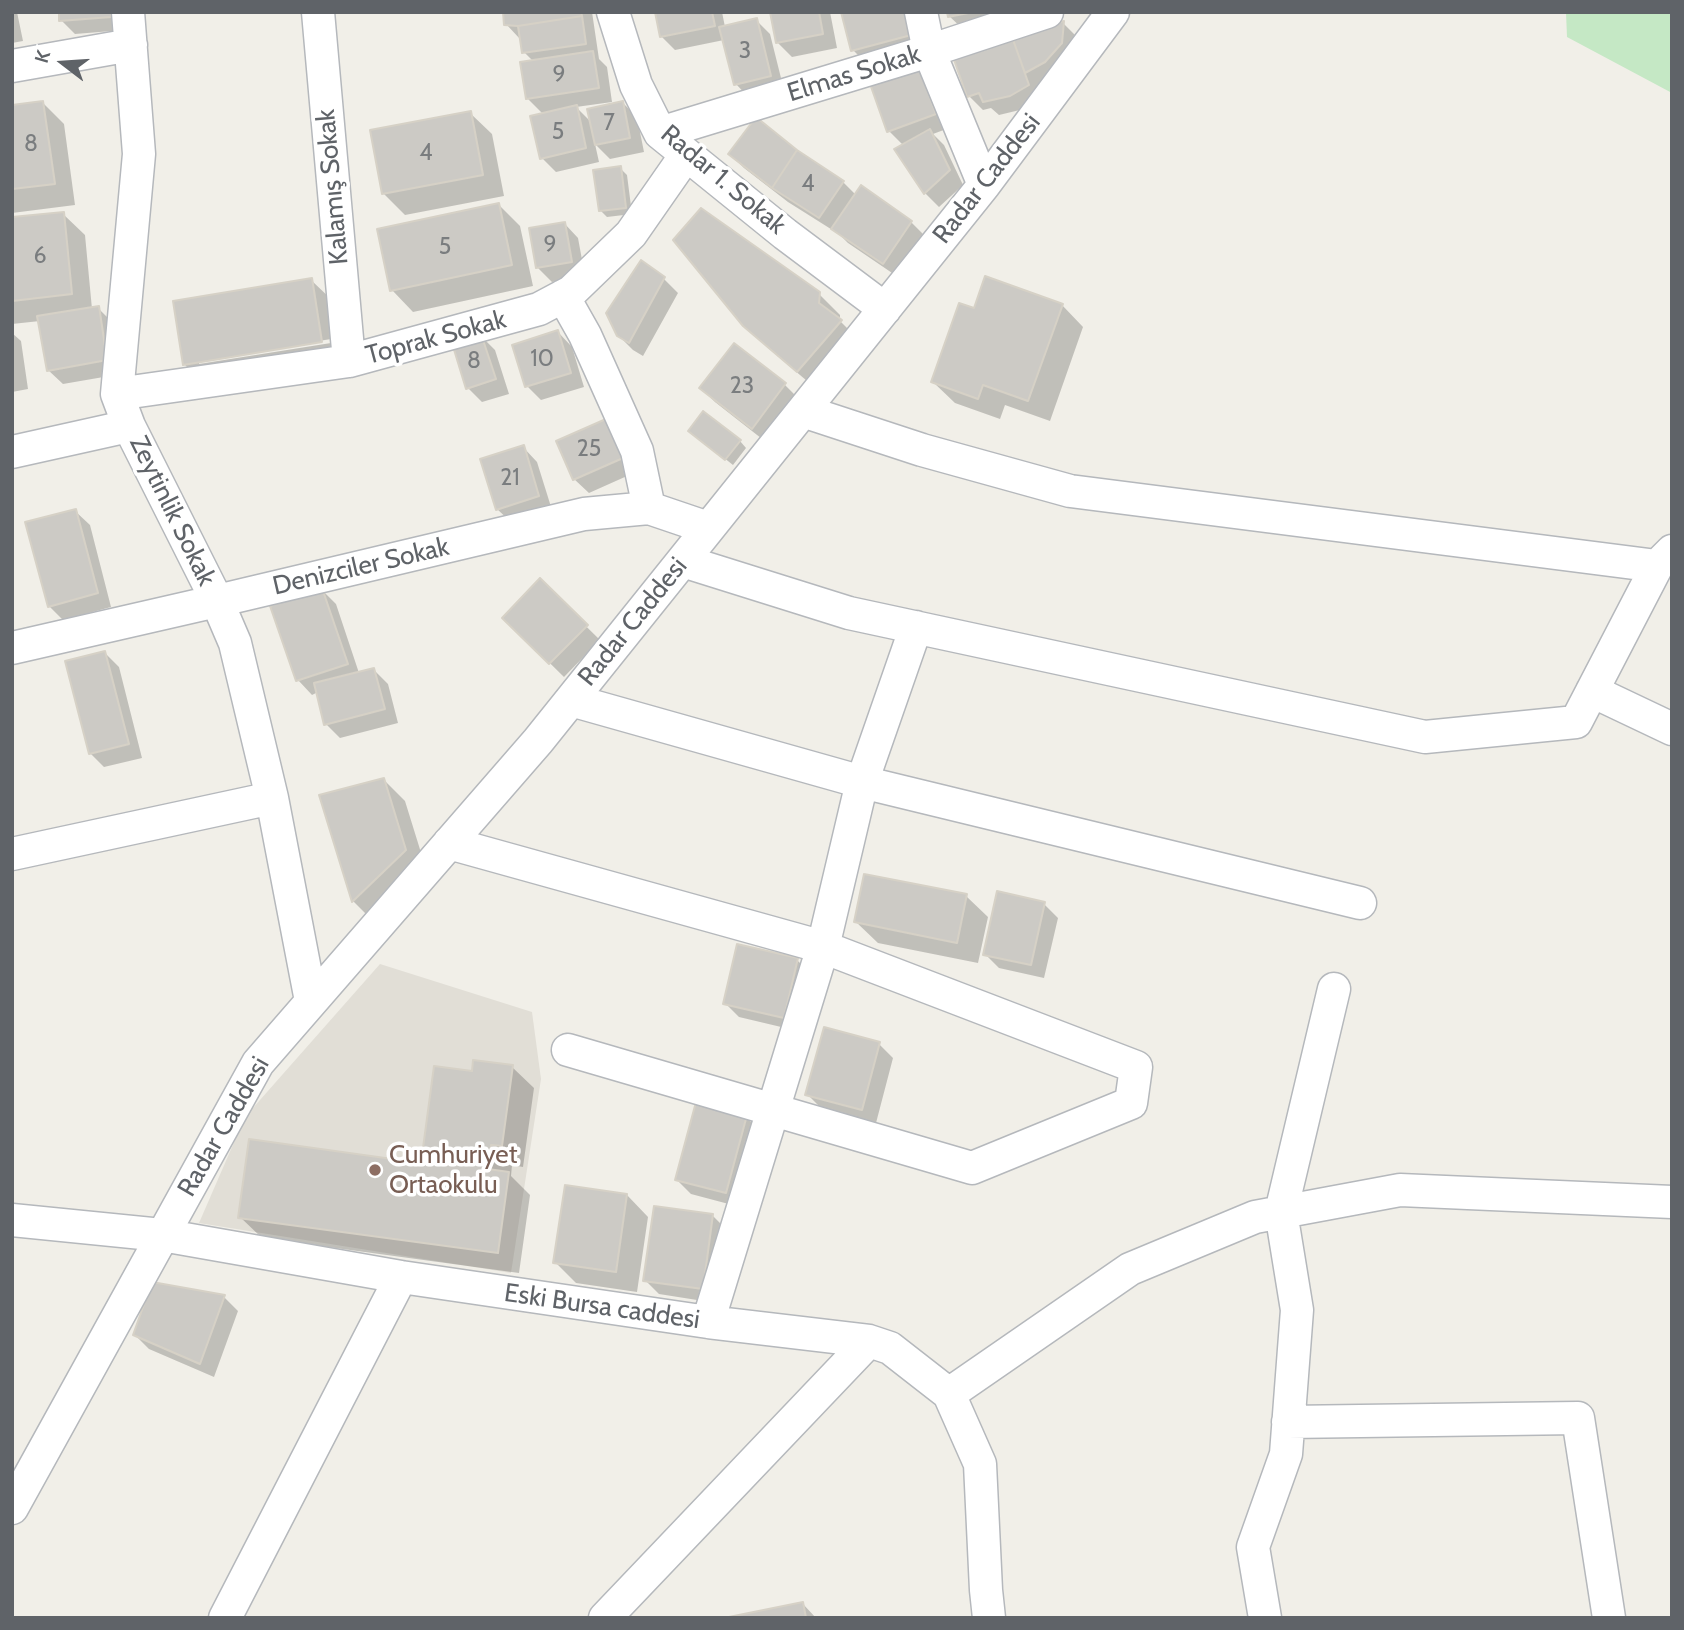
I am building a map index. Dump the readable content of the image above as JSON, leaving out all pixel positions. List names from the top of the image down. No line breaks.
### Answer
{"streets":{"street":["Elmas Sokak","Radar Caddesi","Radar 1. Sokak","Kalamış Sokak","Toprak Sokak","Zeytinlik Sokak","Denizciler Sokak","Eski Bursa caddesi"]},"crossings":[["Elmas Sokak","Radar 1. Sokak"],["Radar Caddesi","Radar 1. Sokak"],["Radar Caddesi","Zeytinlik Sokak"],["Radar Caddesi","Denizciler Sokak"],["Radar Caddesi","Eski Bursa caddesi"],["Radar 1. Sokak","Toprak Sokak"],["Kalamış Sokak","Toprak Sokak"],["Toprak Sokak","Zeytinlik Sokak"],["Zeytinlik Sokak","Denizciler Sokak"]],"places":["Cumhuriyet Ortaokulu"],"house_numbers":["3","9","7","5","8","4","4","9","5","6","10","8","23","25","21"],"north":"left"}
